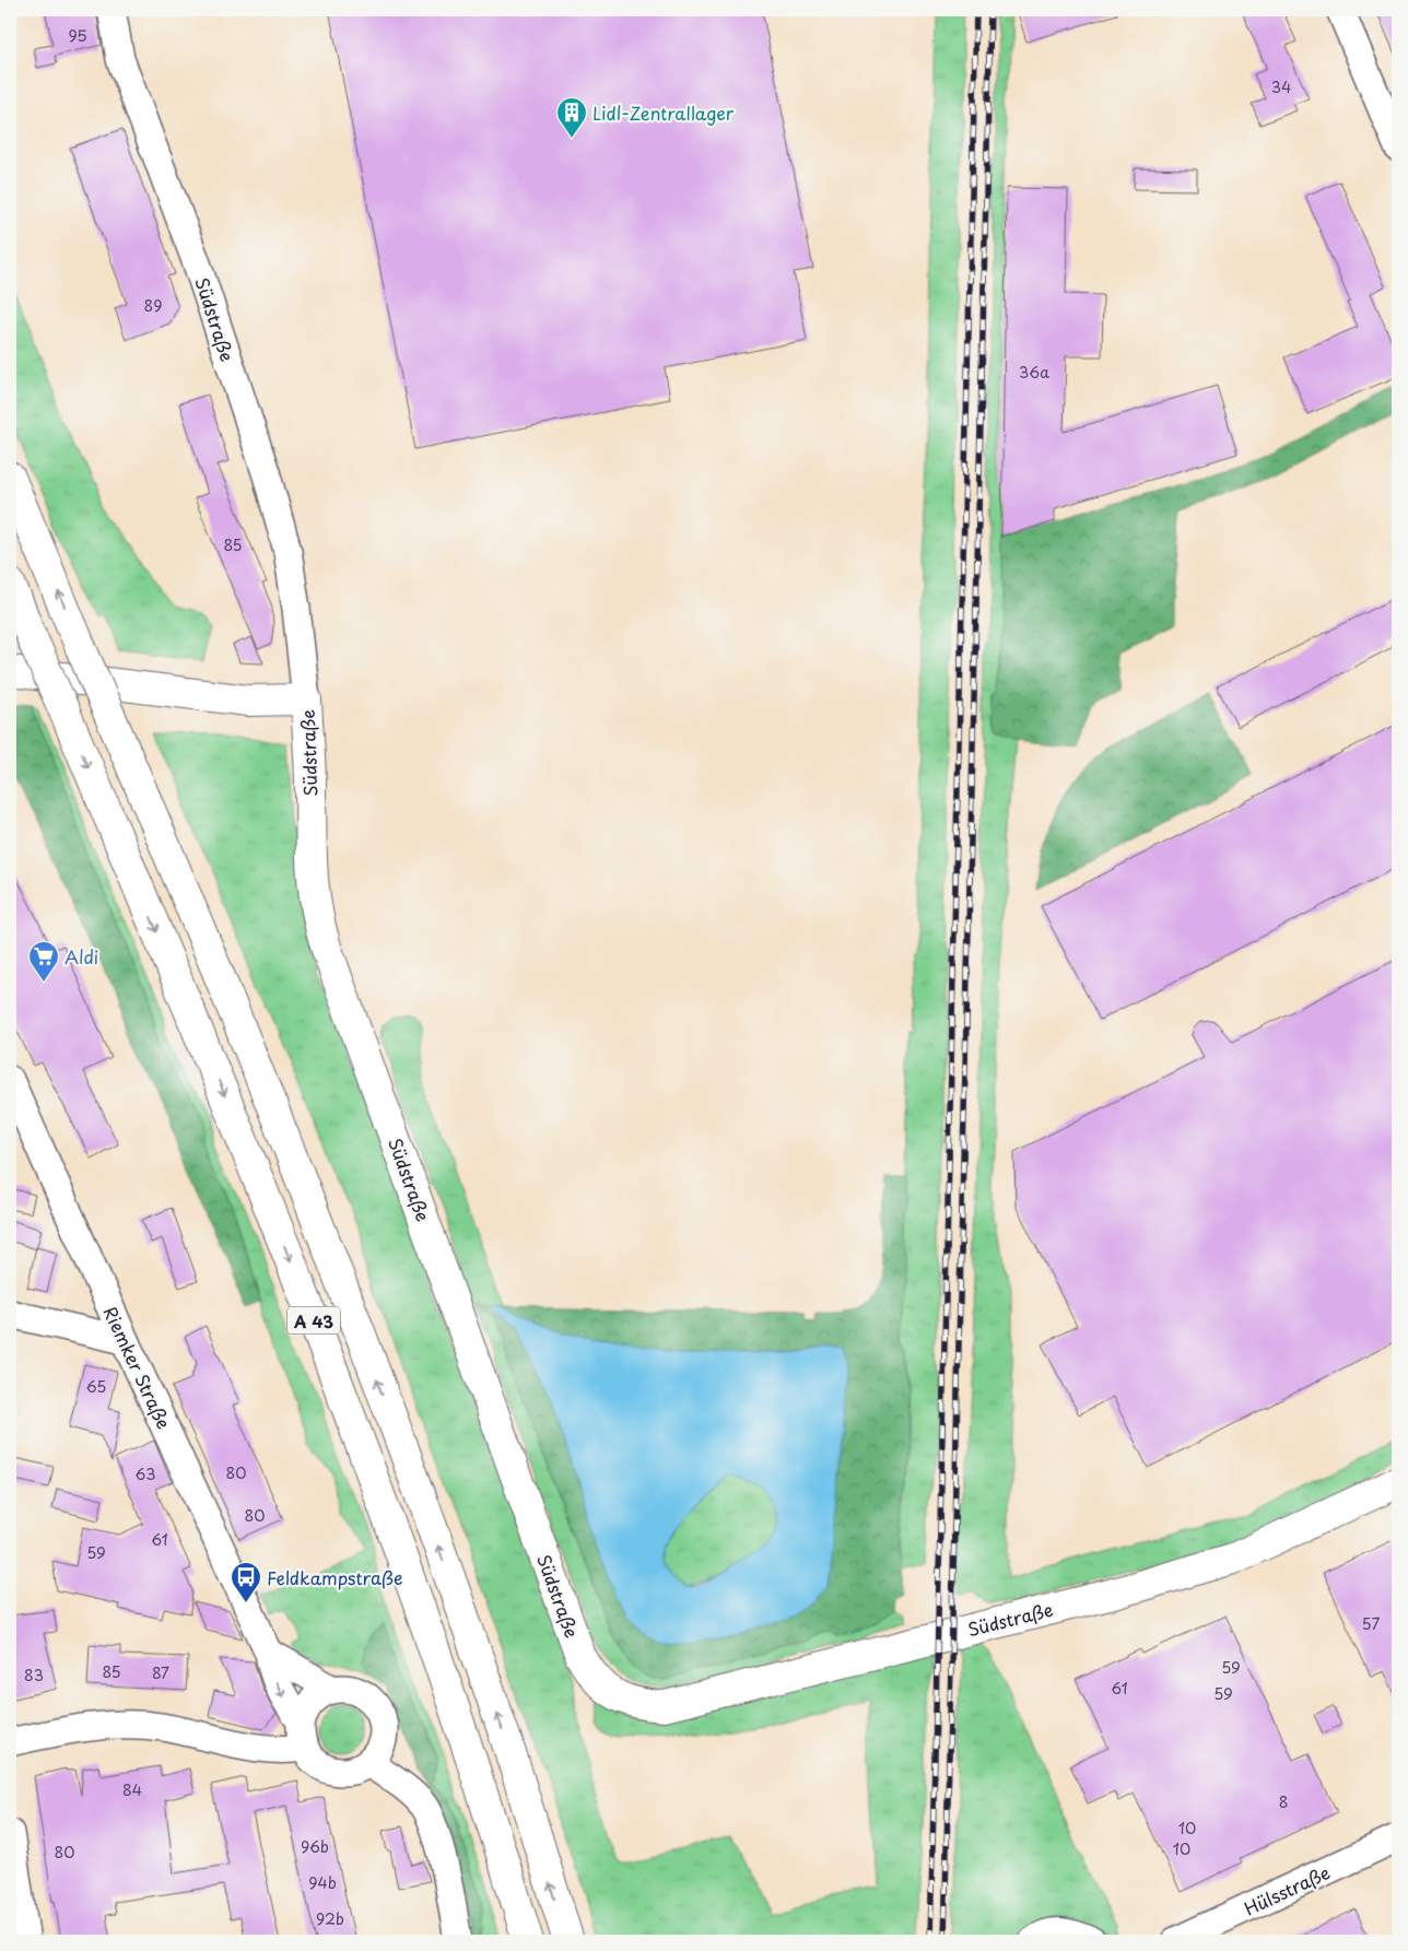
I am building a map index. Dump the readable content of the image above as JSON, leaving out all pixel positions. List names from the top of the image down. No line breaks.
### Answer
{"streets":{"main road":["Südstraße","A 43"],"street":["Riemker Straße","Hülsstraße"]},"places":{"building":["Lidl-Zentrallager"],"supermarket":["Aldi"],"bus stop":["Feldkampstraße"]},"house_numbers":["95","34","89","36a","85","65","80","63","80","61","59","57","59","85","87","83","61","59","84","8","10","96b","10","80","94b","92b"]}
